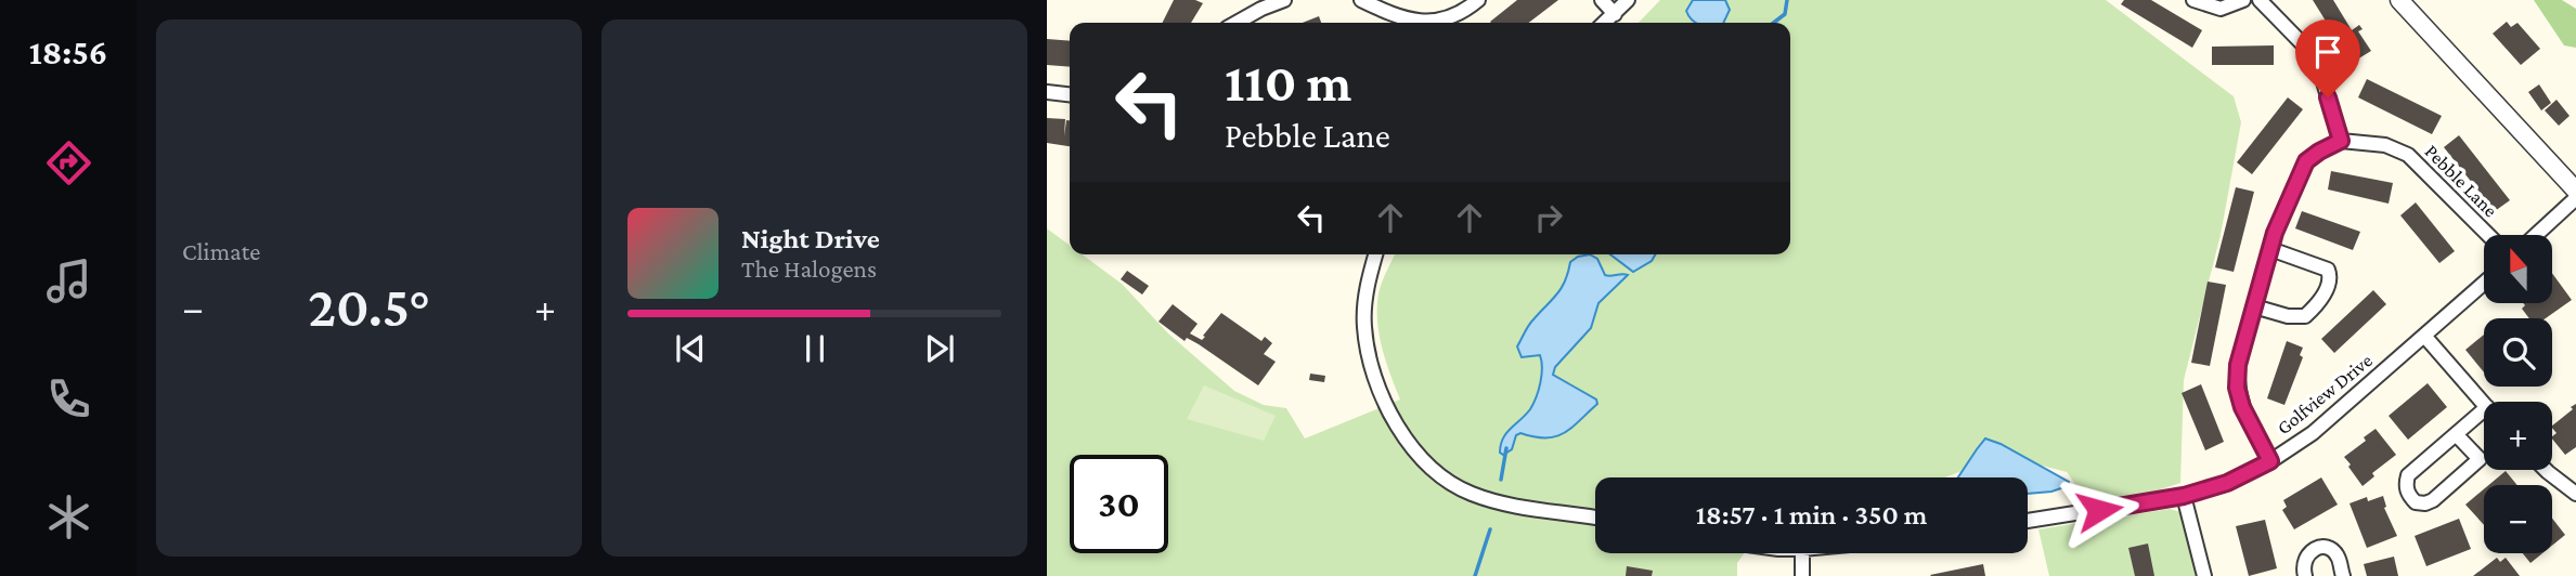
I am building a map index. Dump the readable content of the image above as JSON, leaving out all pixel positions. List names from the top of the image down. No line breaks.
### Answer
{"streets":{"street":["Pebble Lane","Golfview Drive"]},"north":"top","page":{"tabs":"18:56","tile":"Climate","turn":["110 m","Pebble Lane"],"song":["Night Drive","The Halogens"],"map_buttons":["+","−"],"heat":["−","20.5°","+"],"limit":"30","trip":"18:57 · 1 min · 350 m"}}
